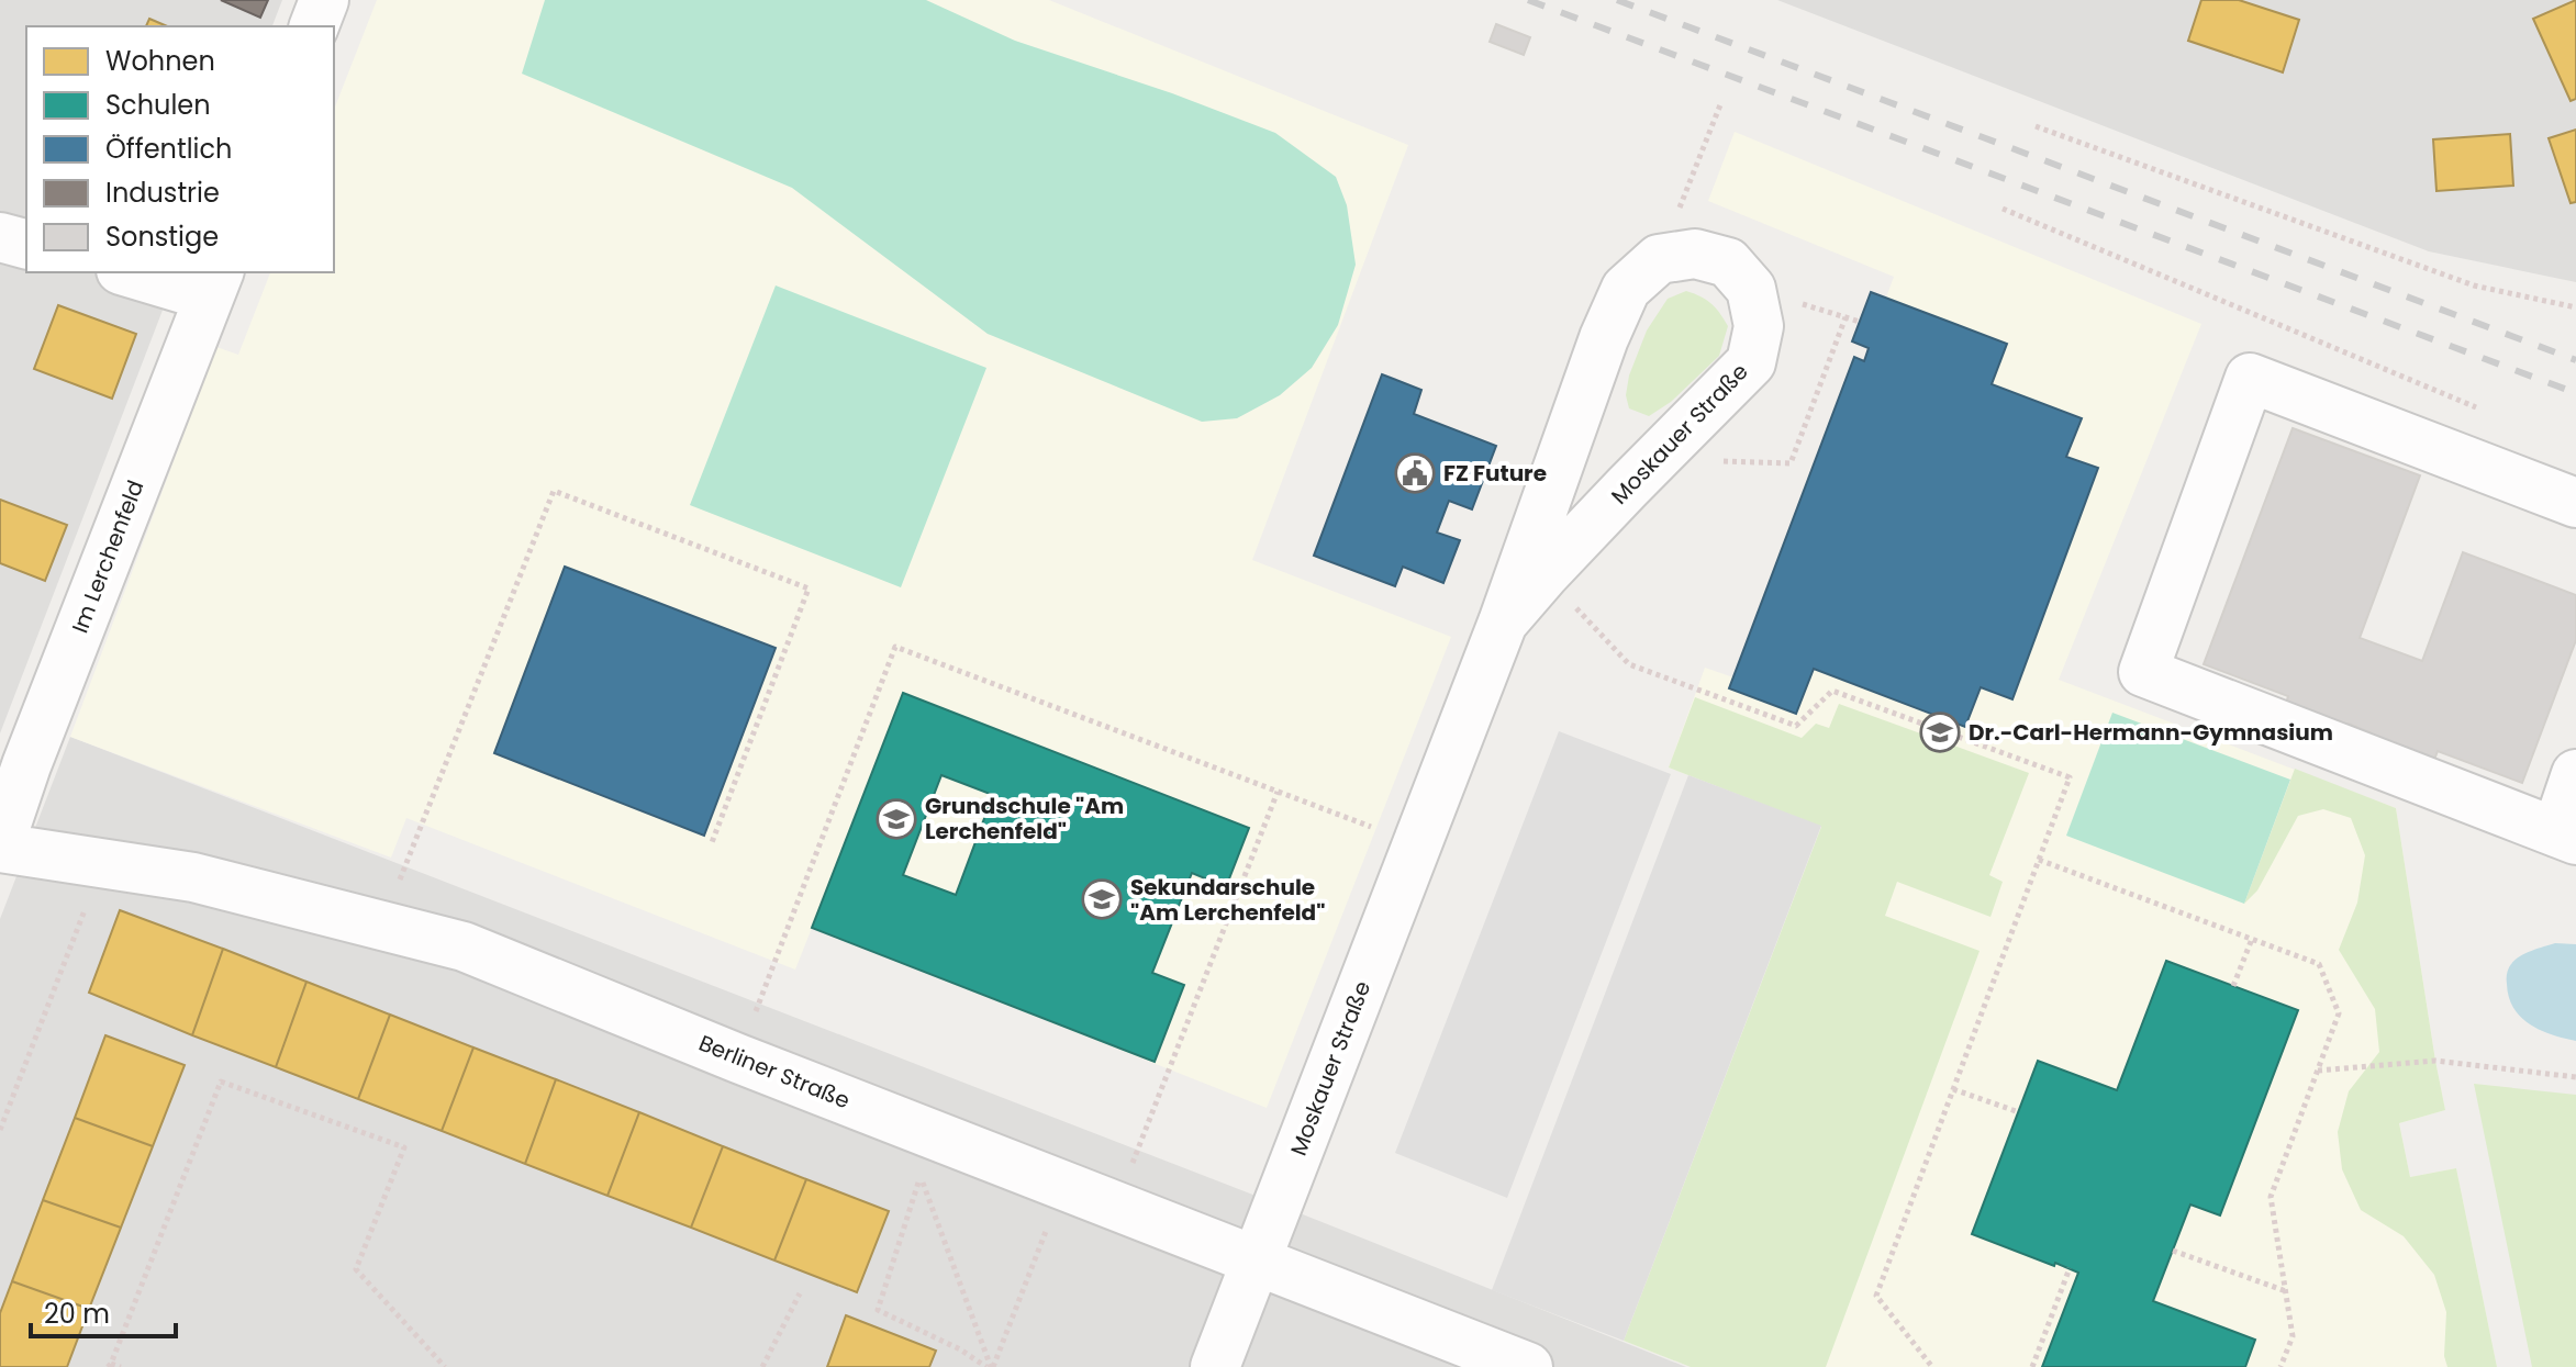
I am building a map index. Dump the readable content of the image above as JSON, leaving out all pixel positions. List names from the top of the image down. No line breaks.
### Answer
{"streets":{"street":["Moskauer Straße","Im Lerchenfeld","Berliner Straße"]},"crossings":[["Moskauer Straße","Berliner Straße"],["Im Lerchenfeld","Berliner Straße"]],"places":{"public building":["FZ Future"],"school or university":["Dr.-Carl-Hermann-Gymnasium","Grundschule \"Am Lerchenfeld\"","Sekundarschule \"Am Lerchenfeld\""]},"legend":["Wohnen","Schulen","Öffentlich","Industrie","Sonstige"],"scale_bar":"20 m"}
